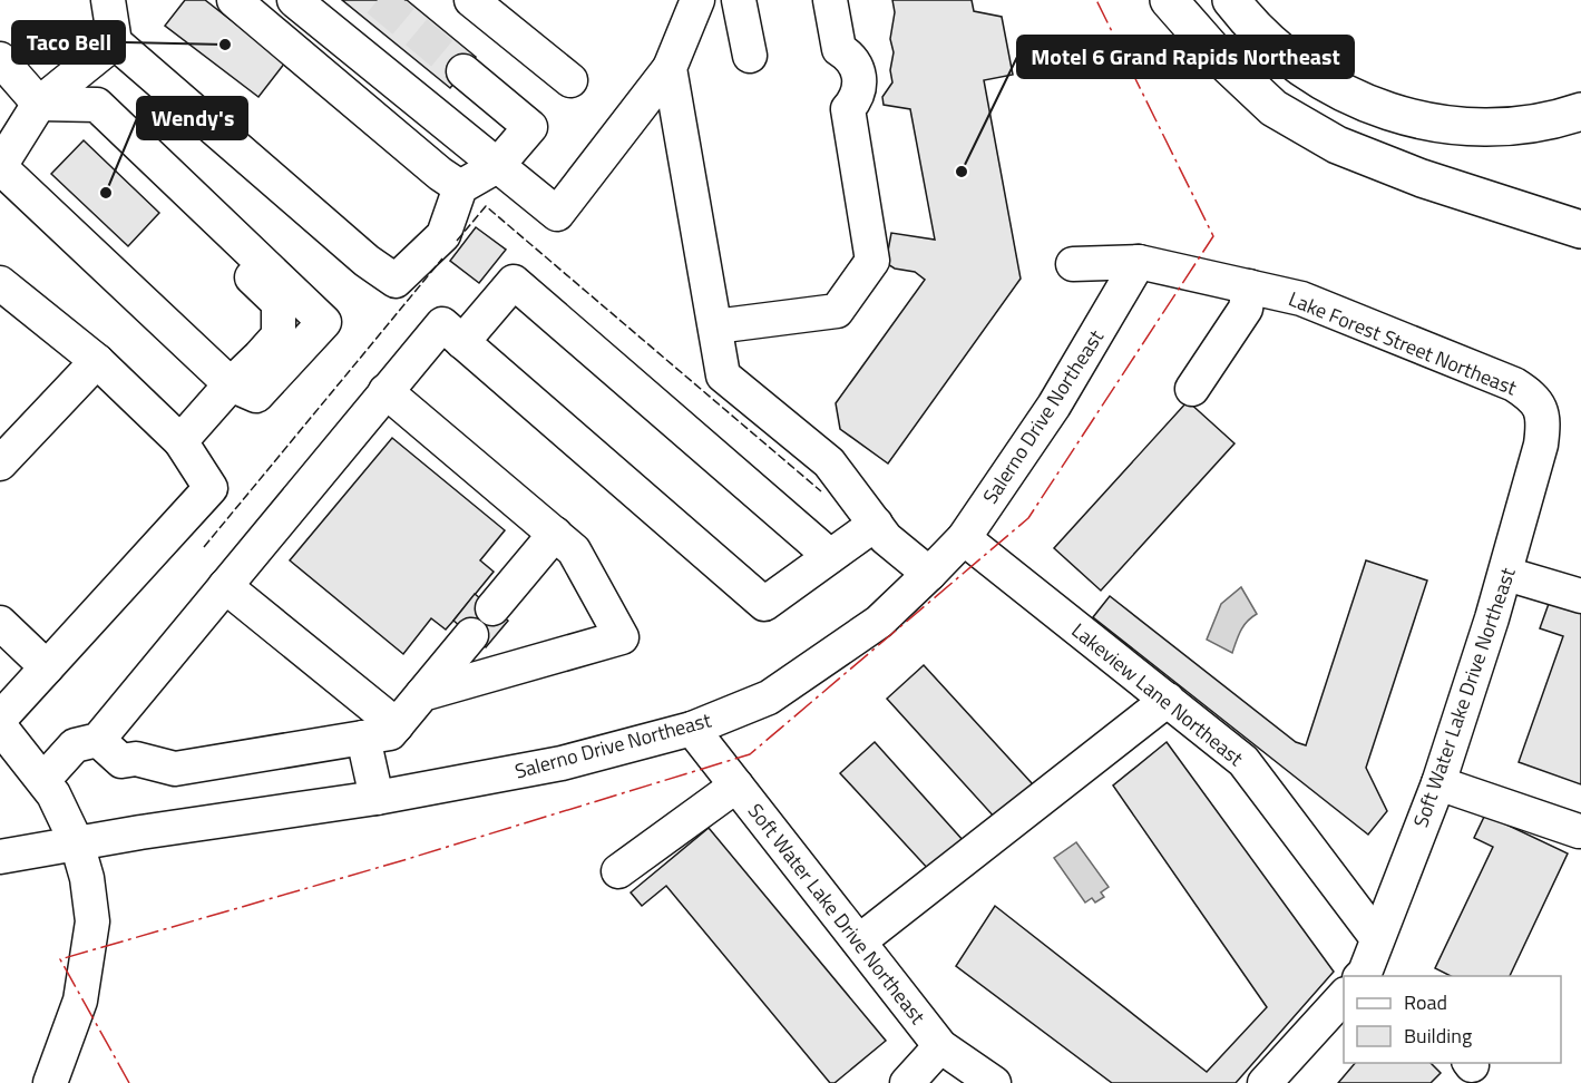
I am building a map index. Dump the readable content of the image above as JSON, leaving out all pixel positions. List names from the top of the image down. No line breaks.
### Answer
{"streets":{"street":["Lake Forest Street Northeast","Salerno Drive Northeast","Lakeview Lane Northeast","Soft Water Lake Drive Northeast"]},"crossings":[["Lake Forest Street Northeast","Salerno Drive Northeast"],["Lake Forest Street Northeast","Soft Water Lake Drive Northeast"],["Salerno Drive Northeast","Lakeview Lane Northeast"],["Salerno Drive Northeast","Soft Water Lake Drive Northeast"],["Lakeview Lane Northeast","Soft Water Lake Drive Northeast"]],"places":["Taco Bell","Motel 6 Grand Rapids Northeast","Wendy's"],"legend":["Road","Building"]}
